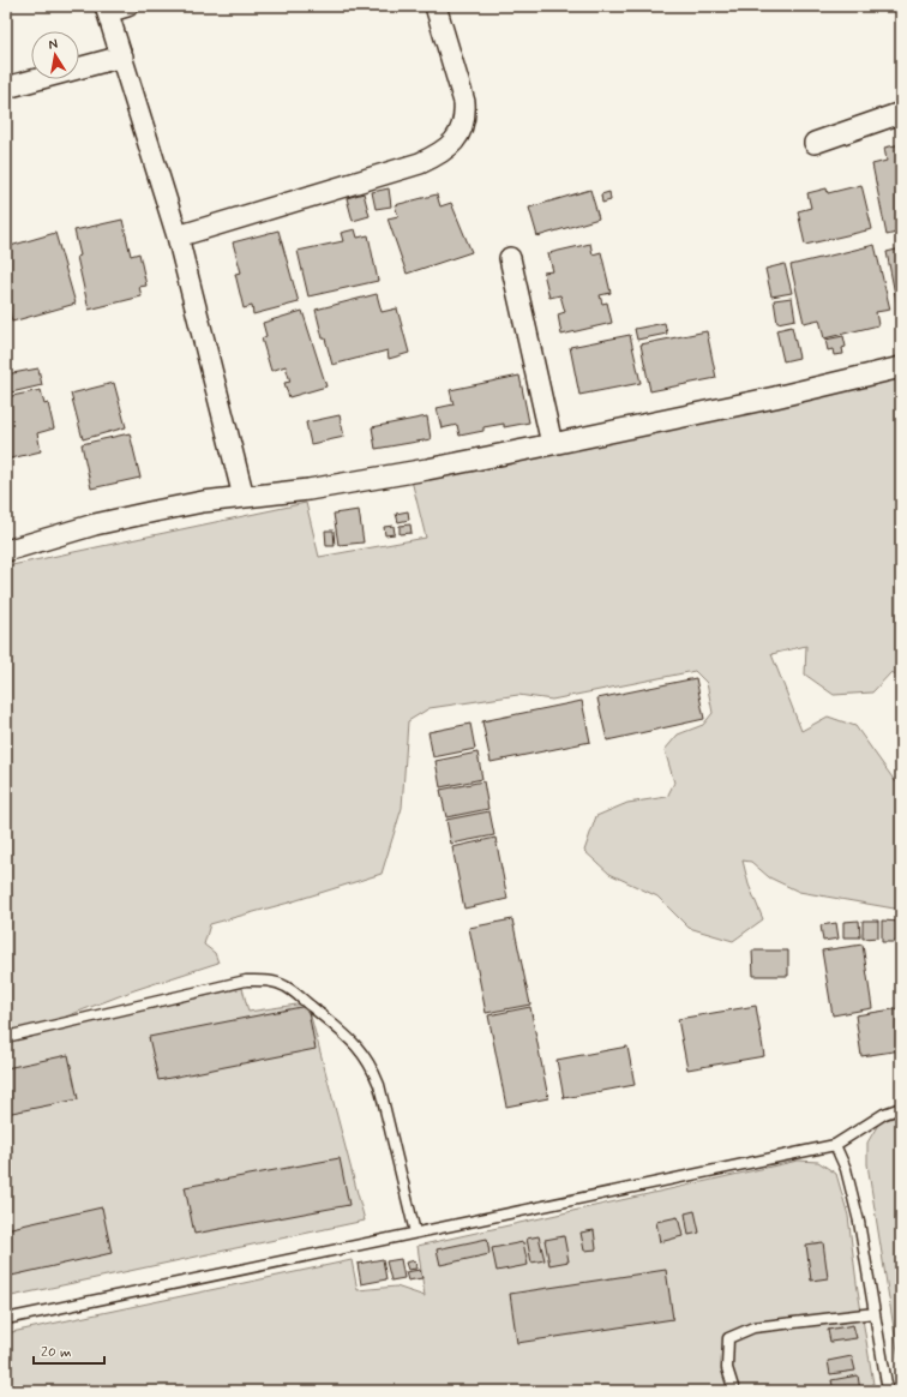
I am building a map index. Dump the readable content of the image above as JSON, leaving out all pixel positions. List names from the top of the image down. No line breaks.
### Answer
{"scale_bar":"20 m","north":"top"}
